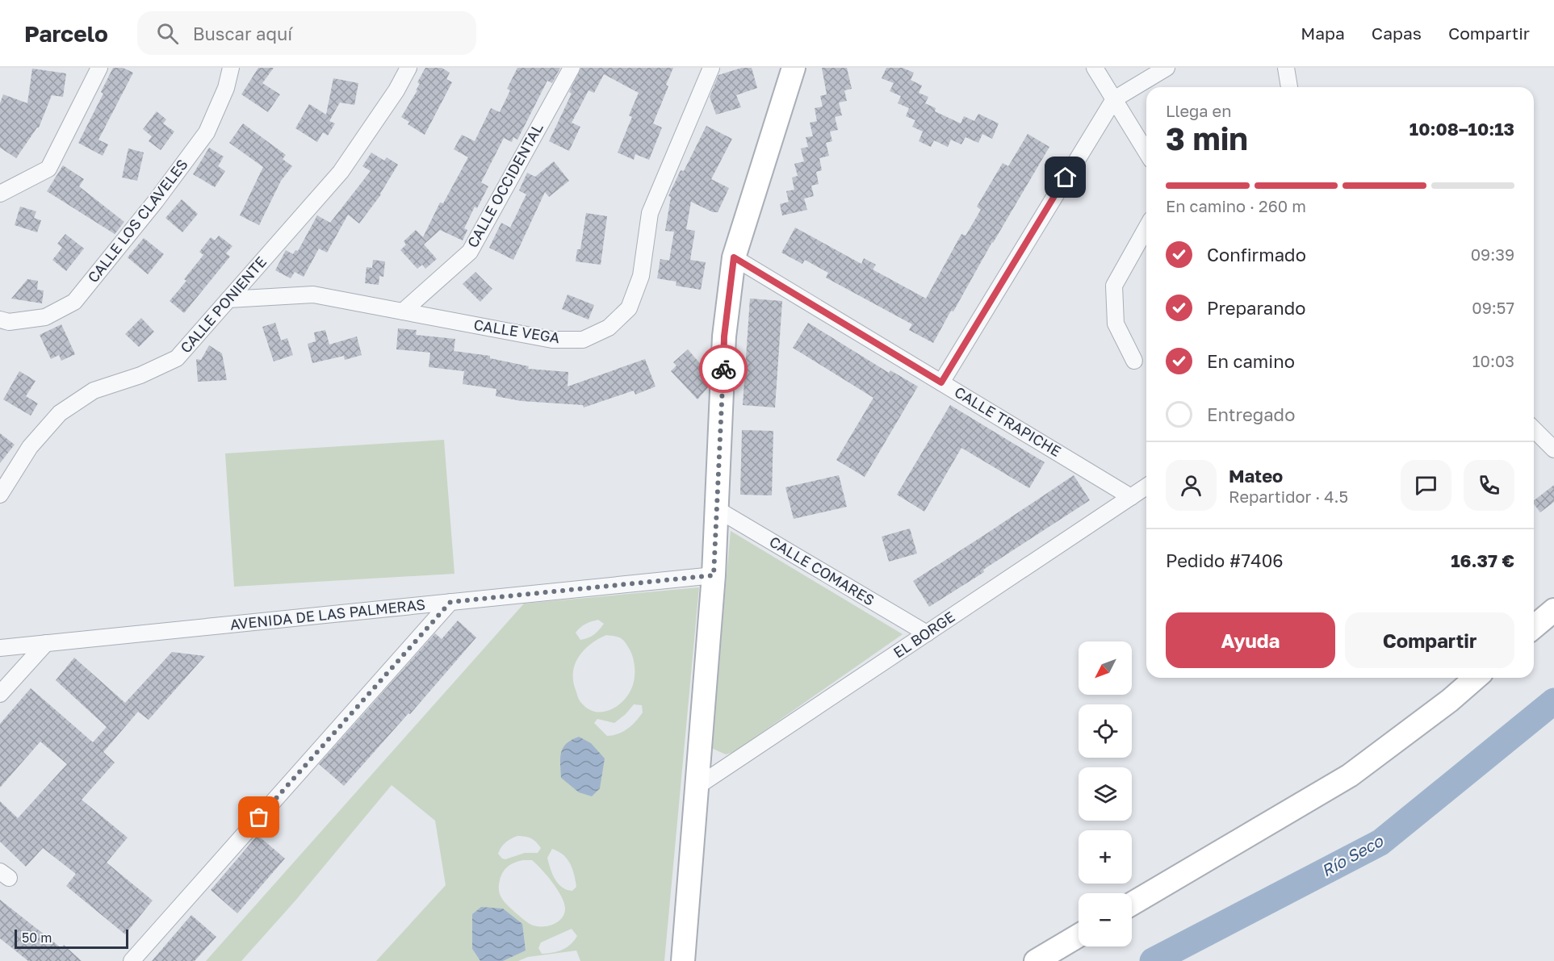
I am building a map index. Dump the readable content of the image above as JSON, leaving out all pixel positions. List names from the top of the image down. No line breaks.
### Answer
{"streets":{"street":["CALLE OCCIDENTAL","CALLE LOS CLAVELES","CALLE PONIENTE","CALLE VEGA","CALLE TRAPICHE","CALLE COMARES","AVENIDA DE LAS PALMERAS","EL BORGE"]},"crossings":[["CALLE OCCIDENTAL","CALLE VEGA"],["CALLE PONIENTE","CALLE VEGA"],["CALLE TRAPICHE","EL BORGE"],["CALLE COMARES","EL BORGE"]],"water":["Río Seco"],"scale_bar":"50 m","north":"bottom left","page":{"header":"Parcelo","search":"Buscar aquí","nav":["Mapa","Capas","Compartir"],"heading":["3 min","Llega en","10:08–10:13"],"panel":["Mateo","Repartidor · 4.5","Pedido #7406","16.37 €"],"bar":"En camino · 260 m","list":[["Confirmado","09:39"],["Preparando","09:57"],["En camino","10:03"],"Entregado"],"buttons":["Ayuda","Compartir"],"map_buttons":["+","−"],"scale":"50 m"}}
